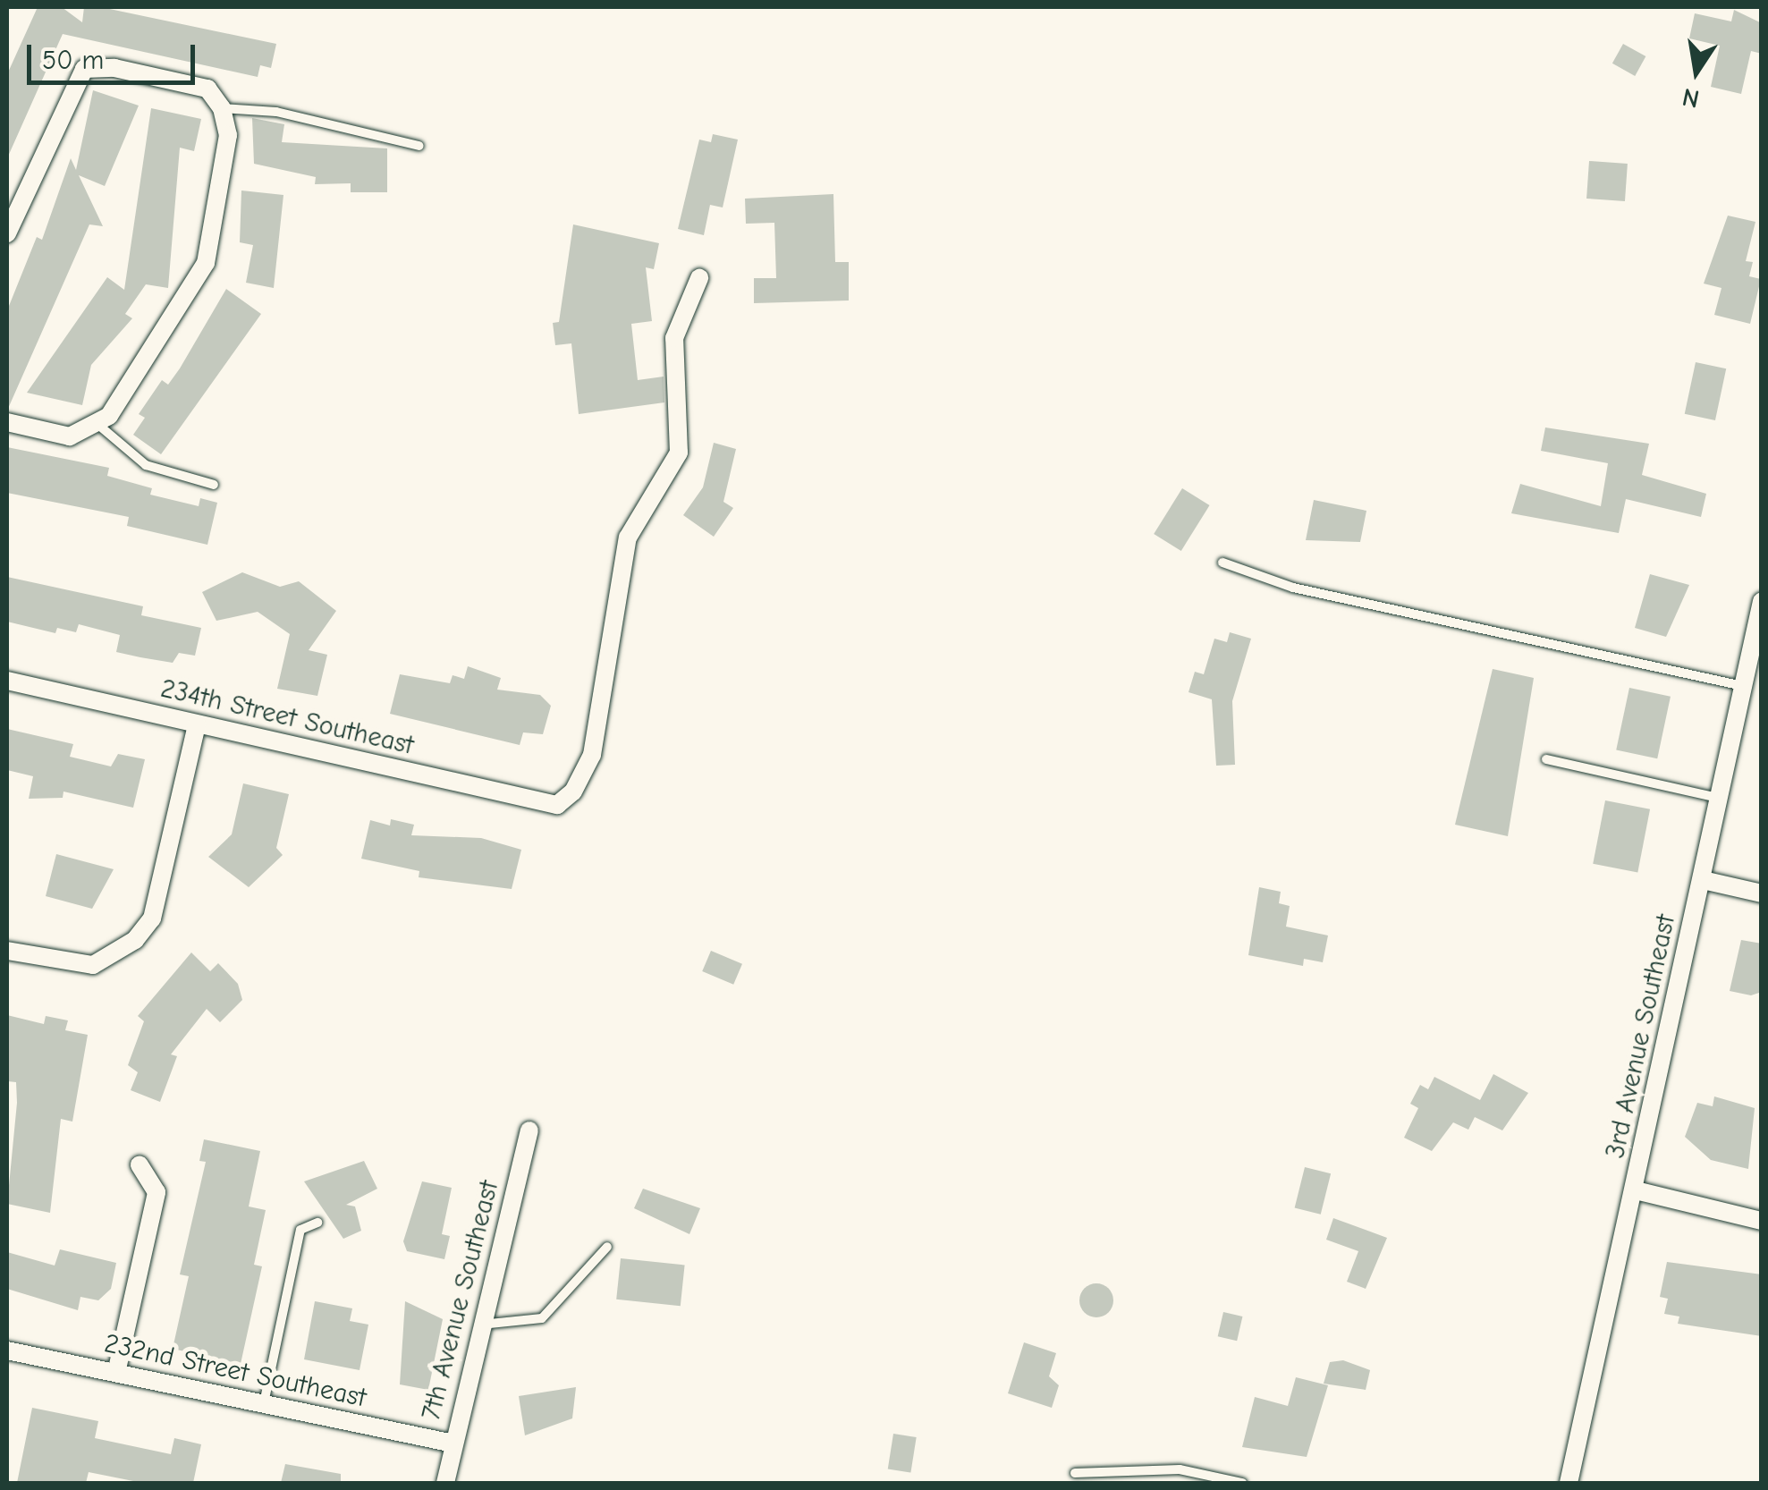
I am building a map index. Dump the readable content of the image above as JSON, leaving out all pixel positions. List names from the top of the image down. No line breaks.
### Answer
{"streets":{"street":["234th Street Southeast","3rd Avenue Southeast","7th Avenue Southeast","232nd Street Southeast"]},"crossings":[["7th Avenue Southeast","232nd Street Southeast"]],"scale_bar":"50 m","north":"bottom"}
